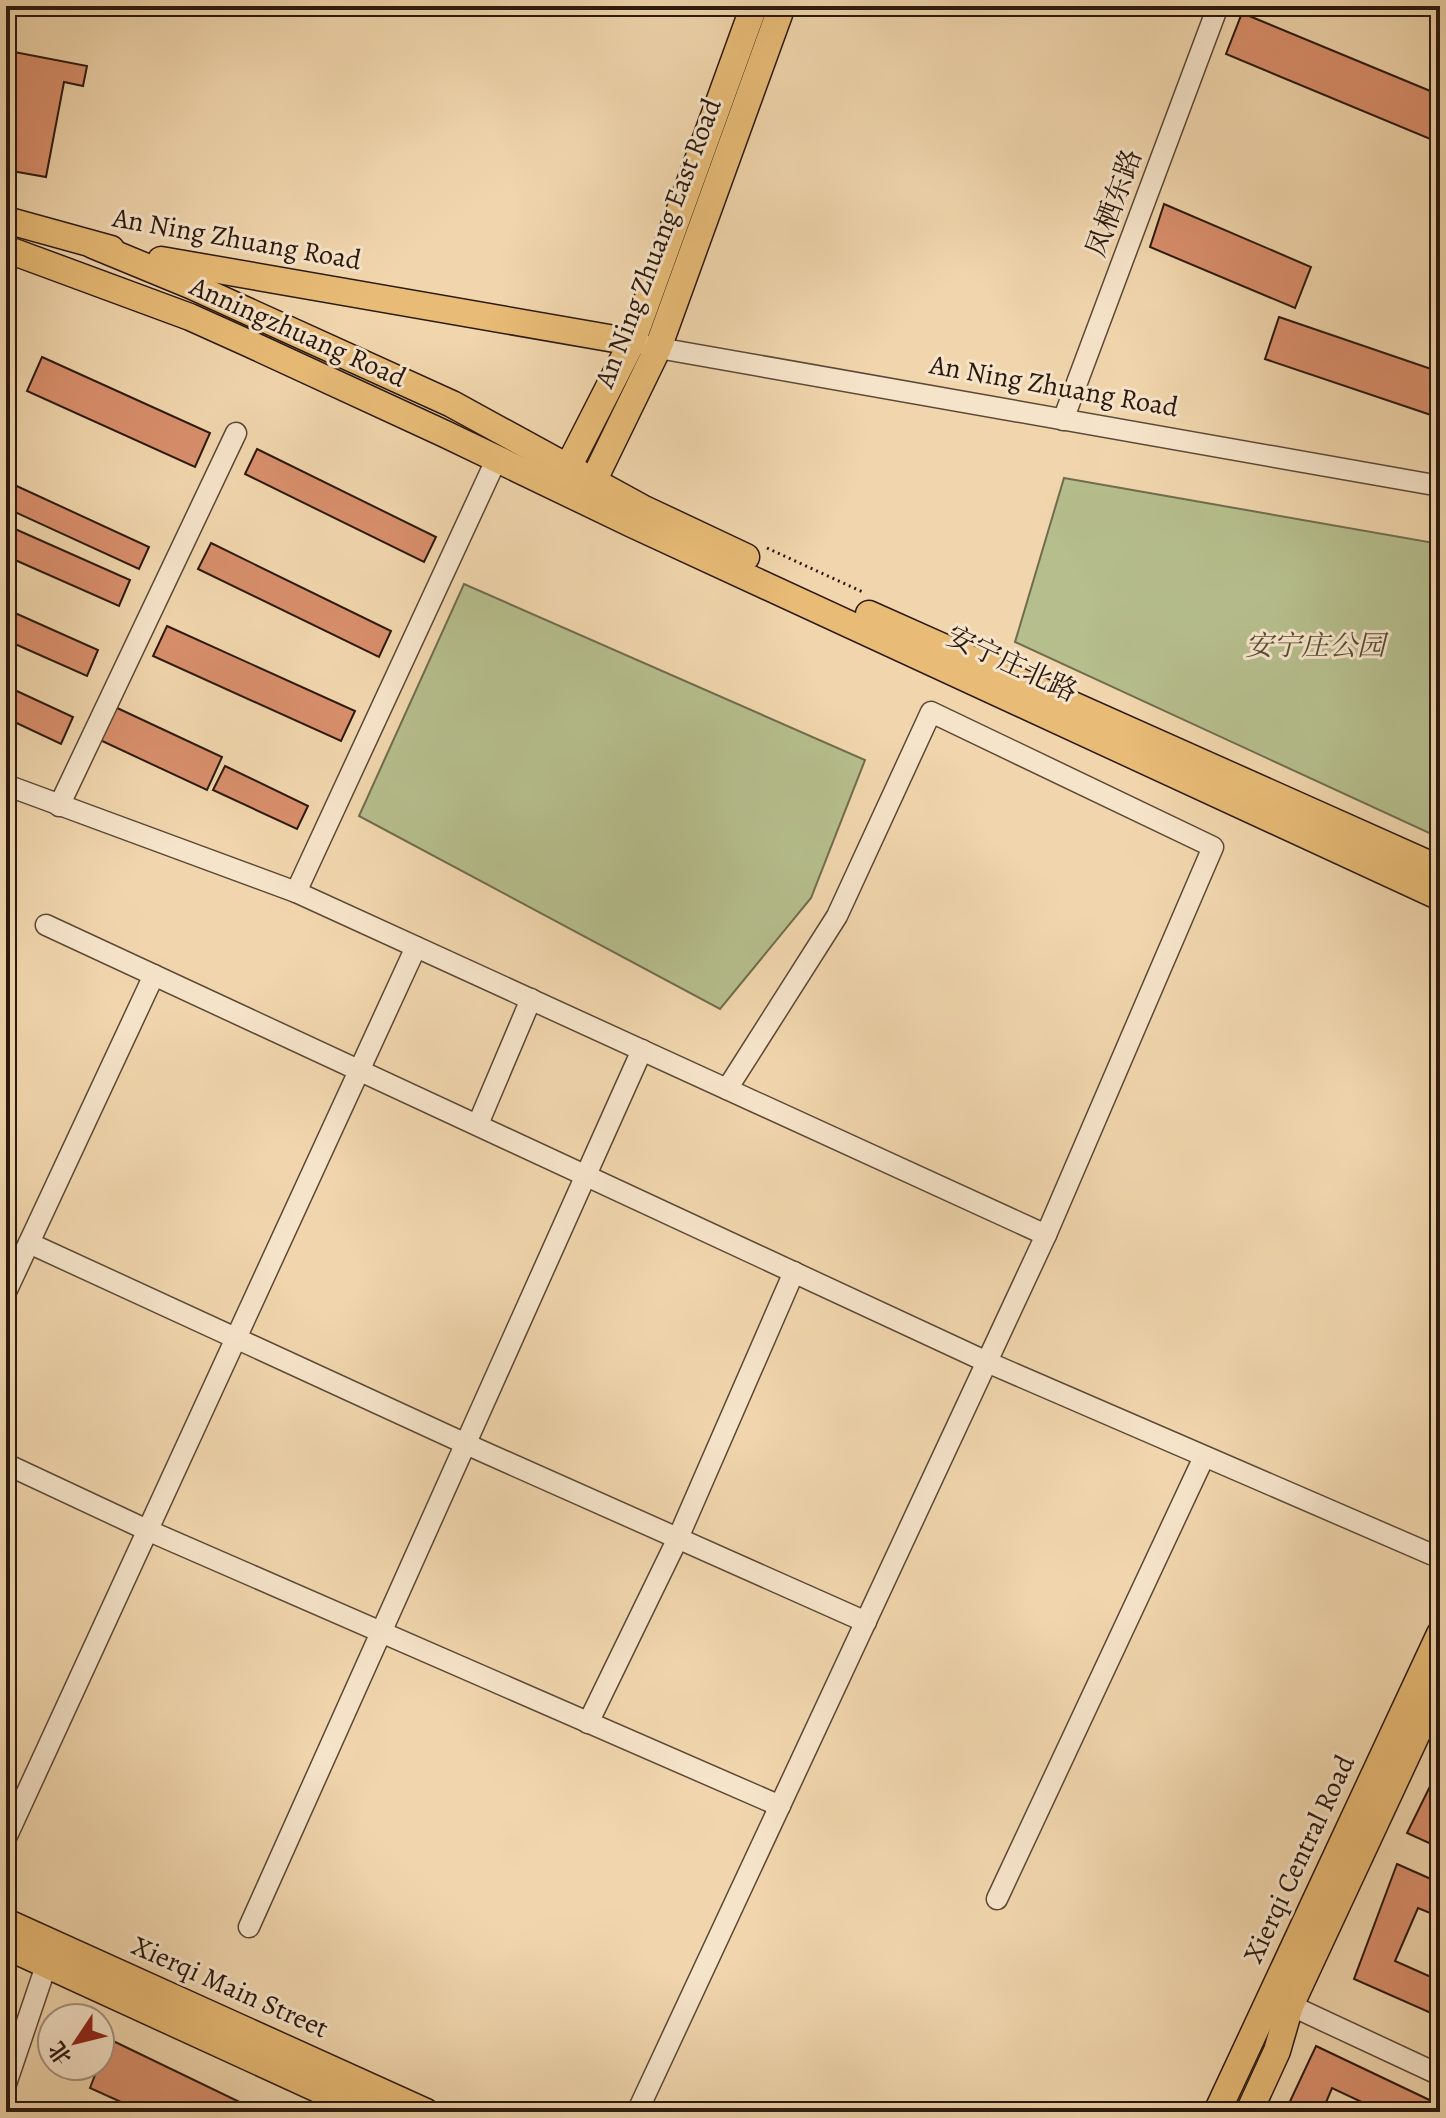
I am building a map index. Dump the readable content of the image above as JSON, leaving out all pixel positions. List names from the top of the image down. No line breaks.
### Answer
{"streets":{"main road":["An Ning Zhuang Road","An Ning Zhuang East Road","Anningzhuang Road","安宁庄北路","Xierqi Central Road","Xierqi Main Street"],"street":["凤栖东路"]},"crossings":[["凤栖东路","An Ning Zhuang Road"],["An Ning Zhuang Road","An Ning Zhuang East Road"],["An Ning Zhuang Road","Anningzhuang Road"],["An Ning Zhuang Road","安宁庄北路"],["An Ning Zhuang East Road","Anningzhuang Road"],["An Ning Zhuang East Road","安宁庄北路"],["Anningzhuang Road","安宁庄北路"]],"parks":["安宁庄公园"],"north":"bottom left"}
